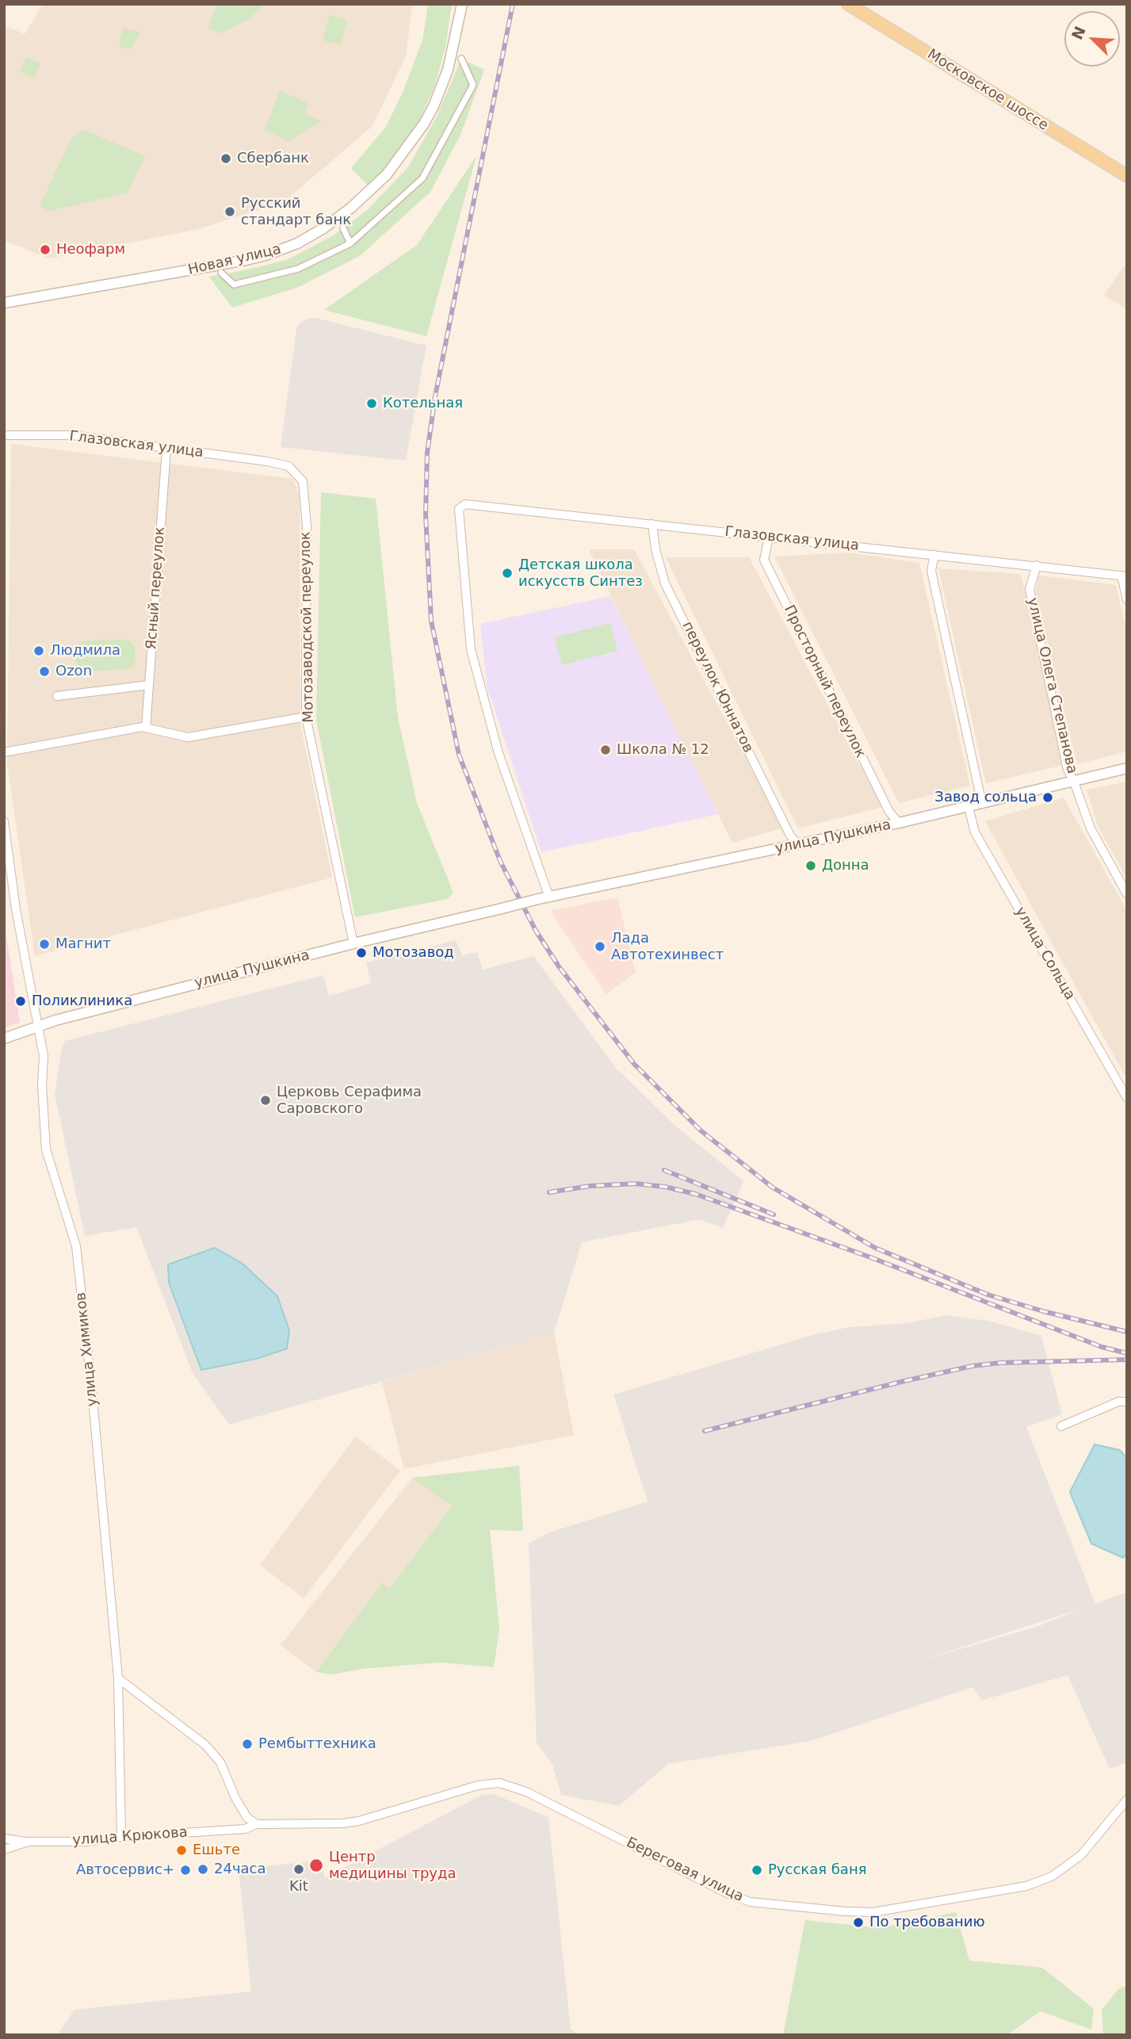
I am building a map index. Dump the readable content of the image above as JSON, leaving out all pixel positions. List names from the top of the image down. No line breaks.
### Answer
{"streets":{"main road":["Московское шоссе"],"street":["Новая улица","Глазовская улица","Ясный переулок","Мотозаводской переулок","Просторный переулок","улица Олега Степанова","переулок Юннатов","улица Пушкина","улица Сольца","улица Химиков","улица Крюкова","Береговая улица"]},"crossings":[["Глазовская улица","Ясный переулок"],["Глазовская улица","Мотозаводской переулок"],["Глазовская улица","Просторный переулок"],["Глазовская улица","улица Олега Степанова"],["Глазовская улица","переулок Юннатов"],["Глазовская улица","улица Пушкина"],["Мотозаводской переулок","улица Пушкина"],["Просторный переулок","улица Пушкина"],["улица Олега Степанова","улица Пушкина"],["переулок Юннатов","улица Пушкина"],["улица Пушкина","улица Сольца"],["улица Пушкина","улица Химиков"],["улица Химиков","улица Крюкова"],["улица Крюкова","Береговая улица"]],"places":["Сбербанк","Русский стандарт банк","Неофарм","Котельная","Детская школа искусств Синтез","Людмила","Ozon","Школа № 12","Завод сольца","Донна","Магнит","Лада Автотехинвест","Мотозавод","Поликлиника","Церковь Серафима Саровского","Рембыттехника","Ешьте","Центр медицины труда","24часа","Kit","Автосервис+","Русская баня","По требованию"],"north":"top left"}
